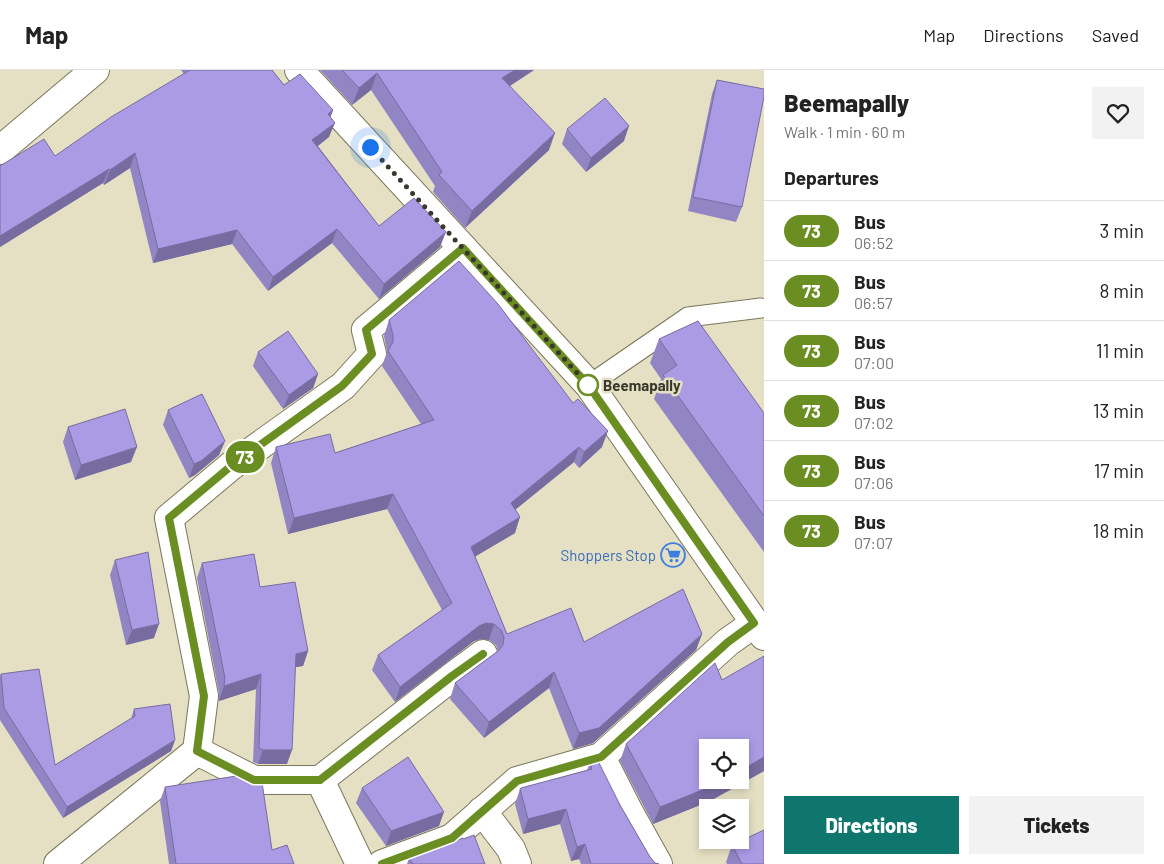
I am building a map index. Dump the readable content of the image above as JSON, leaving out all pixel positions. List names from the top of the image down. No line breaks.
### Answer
{"places":{"other":["Beemapally"],"supermarket":["Shoppers Stop"]},"lines":["bus line 73"],"page":{"header":"Map","nav":["Map","Directions","Saved"],"on_map":"73","heading":[["Beemapally","Walk · 1 min · 60 m"],"Departures"],"list":[{"mark":"73","name":"Bus","note":"06:52","value":"3 min"},{"mark":"73","name":"Bus","note":"06:57","value":"8 min"},{"mark":"73","name":"Bus","note":"07:00","value":"11 min"},{"mark":"73","name":"Bus","note":"07:02","value":"13 min"},{"mark":"73","name":"Bus","note":"07:06","value":"17 min"},{"mark":"73","name":"Bus","note":"07:07","value":"18 min"}],"buttons":["Directions","Tickets"]}}
